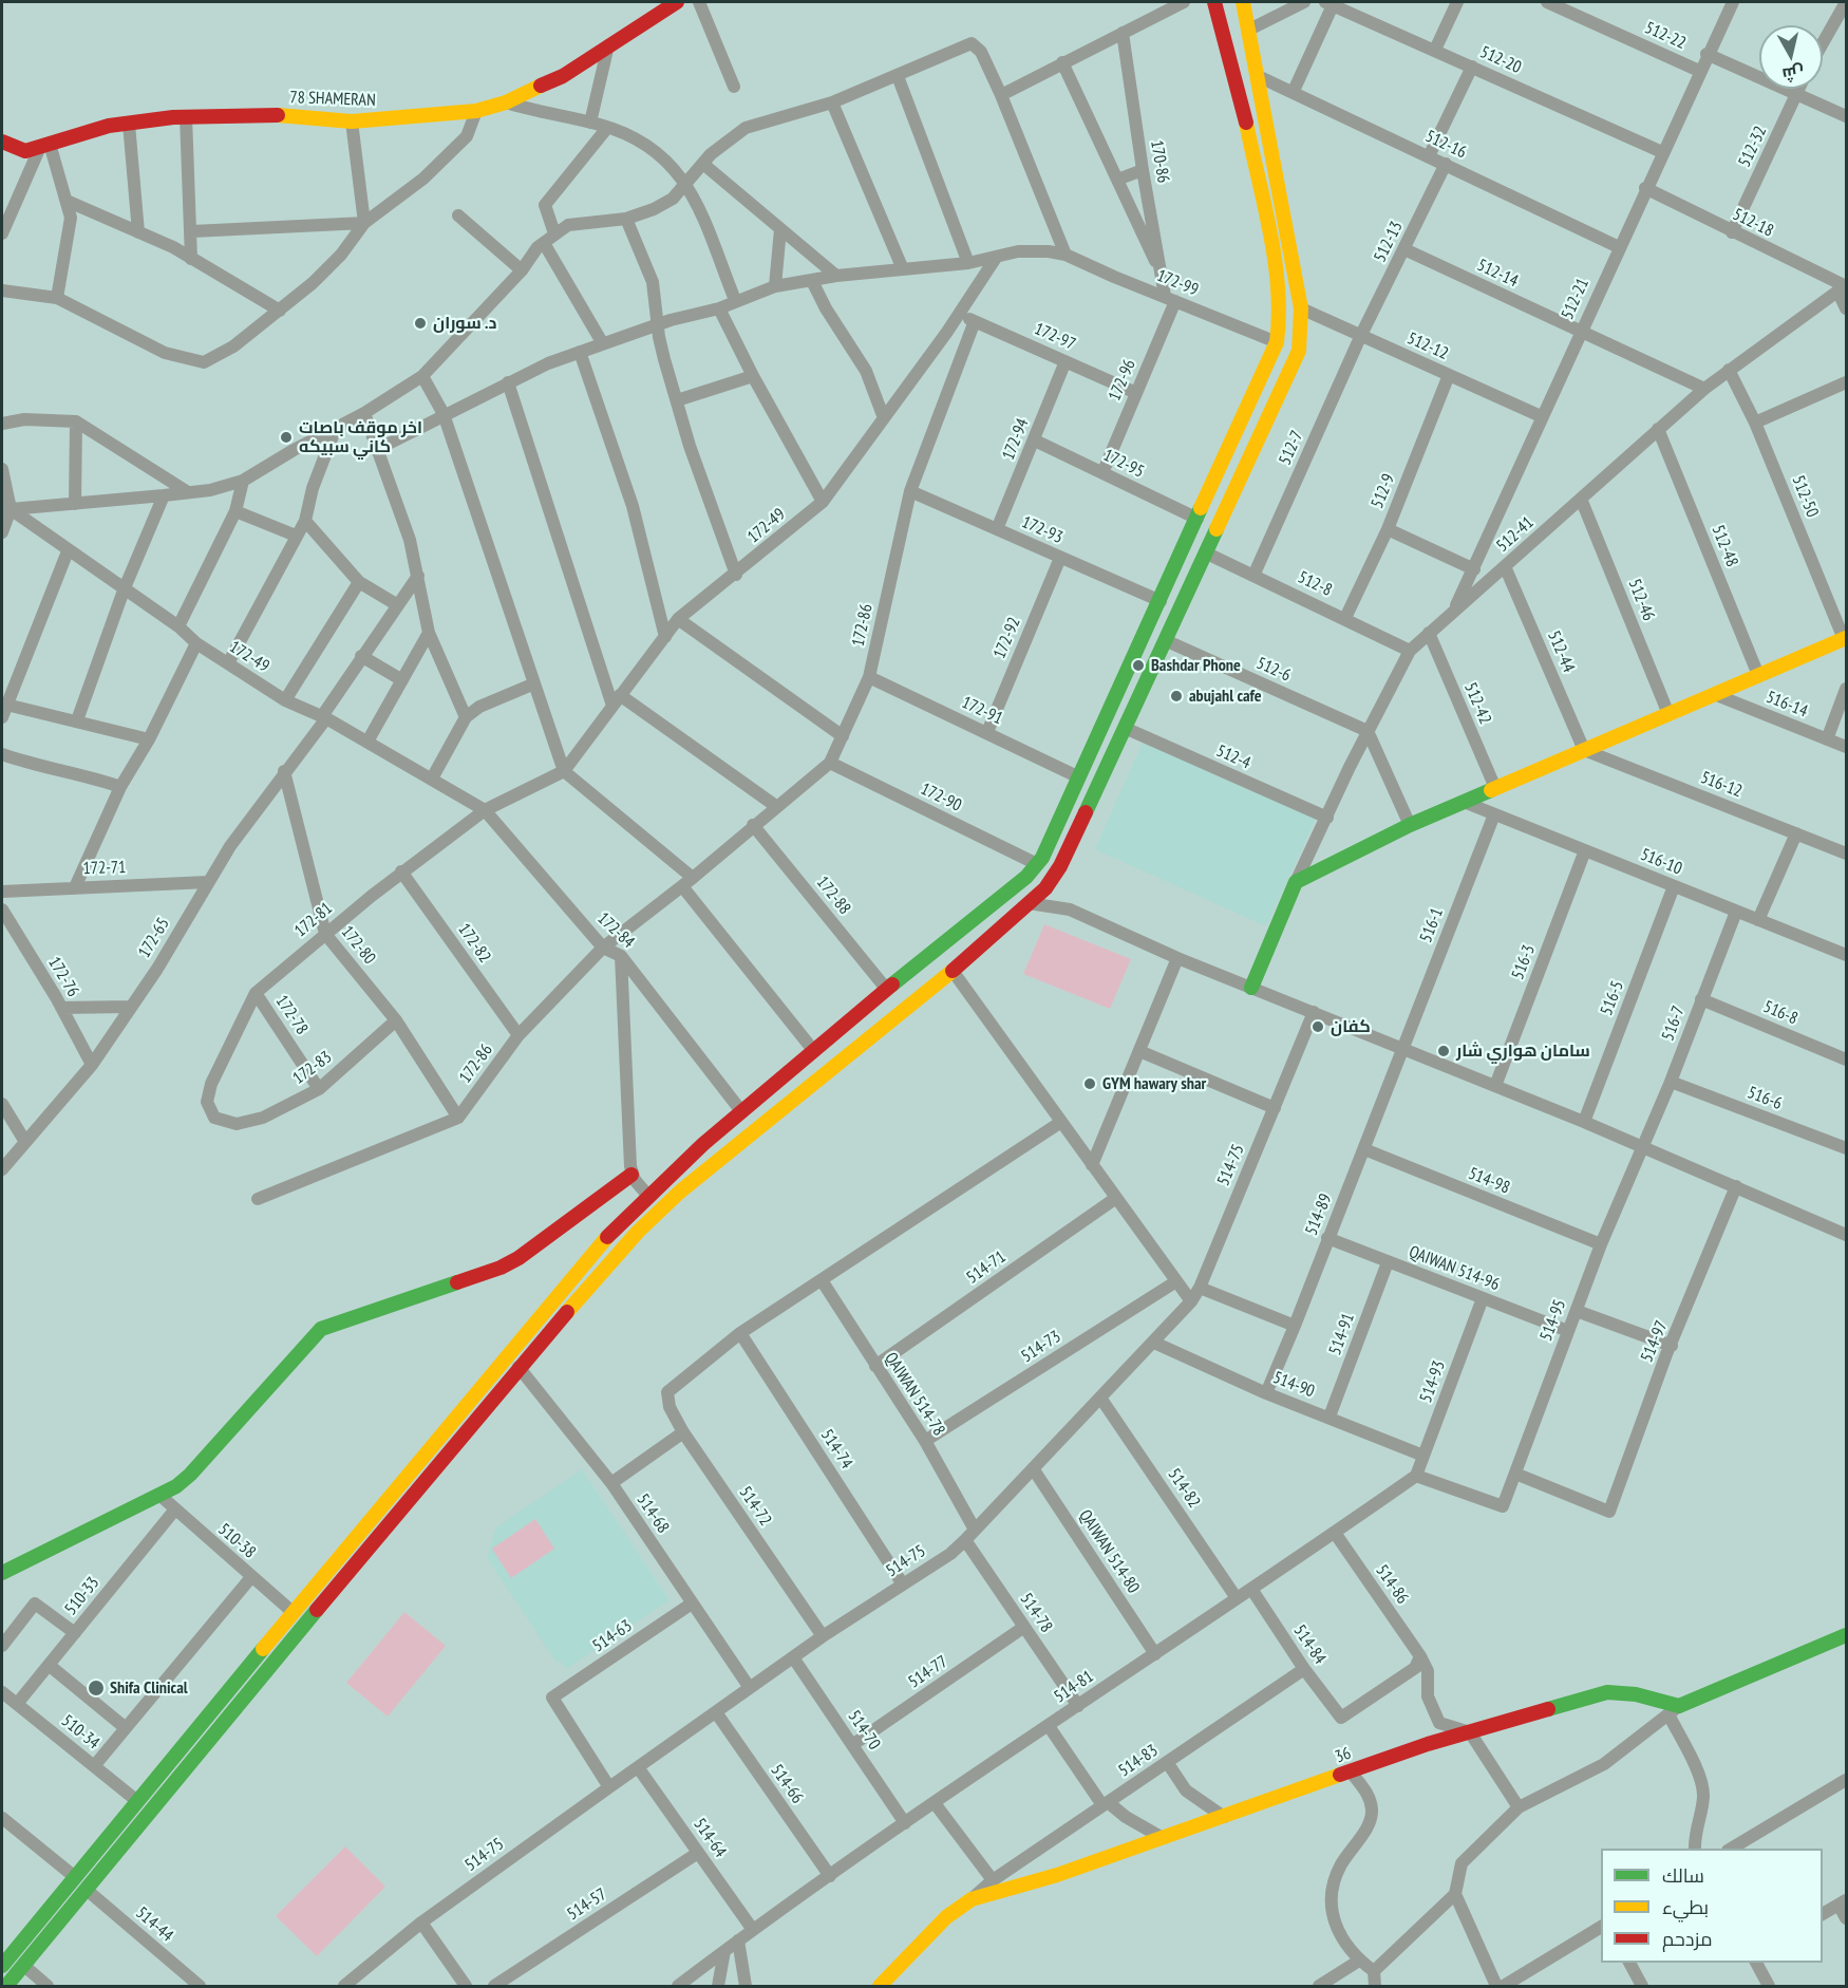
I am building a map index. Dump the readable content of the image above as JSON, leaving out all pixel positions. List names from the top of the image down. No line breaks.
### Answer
{"streets":{"main road":["78 SHAMERAN","36"],"street":["512-22","512-20","512-16","512-32","170-86","512-18","512-13","512-14","172-99","512-21","172-97","512-12","172-96","172-94","512-7","172-95","512-9","512-50","172-49","172-93","512-41","512-48","512-8","512-46","172-86","172-92","512-44","512-6","512-42","516-14","172-91","512-4","516-12","172-90","516-10","172-71","172-88","172-81","516-1","172-84","172-65","172-82","172-80","516-3","172-76","516-5","516-8","172-78","516-7","172-83","516-6","514-75","514-98","514-89","514-71","QAIWAN 514-96","514-95","514-91","514-97","514-73","514-93","514-90","QAIWAN 514-78","514-74","514-82","514-72","514-68","510-38","QAIWAN 514-80","514-86","510-33","514-78","514-63","514-84","514-77","514-81","514-70","510-34","514-83","514-66","514-64","514-57","514-44"]},"crossings":[["512-22","512-21"],["512-20","512-21"],["512-16","512-13"],["512-16","512-21"],["512-32","512-18"],["170-86","172-99"],["170-86","172-96"],["512-18","512-21"],["512-18","512-41"],["512-13","512-14"],["512-13","512-12"],["512-13","512-7"],["512-14","512-21"],["512-14","512-41"],["172-99","172-96"],["172-99","172-49"],["512-21","512-12"],["512-21","512-41"],["172-97","172-96"],["172-97","172-94"],["172-97","172-49"],["172-97","172-86"],["512-12","512-7"],["512-12","512-9"],["172-96","172-95"],["172-94","172-95"],["172-94","172-93"],["512-7","512-8"],["512-9","512-8"],["512-50","512-41"],["172-49","172-81"],["172-49","172-84"],["172-49","172-65"],["172-93","172-86"],["172-93","172-92"],["512-41","512-48"],["512-41","512-8"],["512-41","512-46"],["512-41","512-44"],["512-41","512-6"],["512-41","512-42"],["512-41","512-4"],["172-86","172-91"],["172-86","172-90"],["172-86","172-88"],["172-86","172-84"],["172-86","172-82"],["172-86","172-80"],["172-92","172-91"],["512-44","516-12"],["516-10","516-1"],["516-10","516-3"],["516-10","516-5"],["516-10","516-7"],["172-71","172-65"],["172-81","172-84"],["172-81","172-82"],["172-81","172-80"],["172-81","172-78"],["172-81","172-83"],["516-1","514-89"],["172-65","172-80"],["172-65","172-76"],["172-80","172-83"],["516-8","516-7"],["172-78","172-83"],["516-7","516-6"],["516-7","514-95"],["514-75","514-90"],["514-75","QAIWAN 514-78"],["514-75","514-74"],["514-75","514-82"],["514-75","514-72"],["514-75","514-68"],["514-75","QAIWAN 514-80"],["514-75","514-78"],["514-75","514-63"],["514-75","514-70"],["514-75","514-66"],["514-75","514-64"],["514-98","514-89"],["514-98","514-95"],["514-89","QAIWAN 514-96"],["514-89","514-90"],["514-71","QAIWAN 514-78"],["QAIWAN 514-96","514-95"],["QAIWAN 514-96","514-91"],["QAIWAN 514-96","514-93"],["514-95","514-97"],["514-95","514-93"],["514-95","514-81"],["514-91","514-90"],["514-73","QAIWAN 514-78"],["514-93","514-90"],["514-93","514-81"],["514-74","514-72"],["514-82","514-81"],["514-68","514-63"],["510-38","510-33"],["QAIWAN 514-80","514-81"],["514-86","514-84"],["514-86","514-81"],["510-33","510-34"],["514-78","514-77"],["514-78","514-81"],["514-84","514-81"],["514-84","514-83"],["514-77","514-70"],["514-81","514-70"],["514-81","514-66"],["514-81","514-64"],["36","514-83"],["514-64","514-57"]],"places":["د. سوران","اخر موقف باصات كاني سبيكه","Bashdar Phone","abujahl cafe","كفان","سامان هواري شار","GYM hawary shar","Shifa Clinical"],"legend":["سالك","بطيء","مزدحم"],"north":"bottom"}
